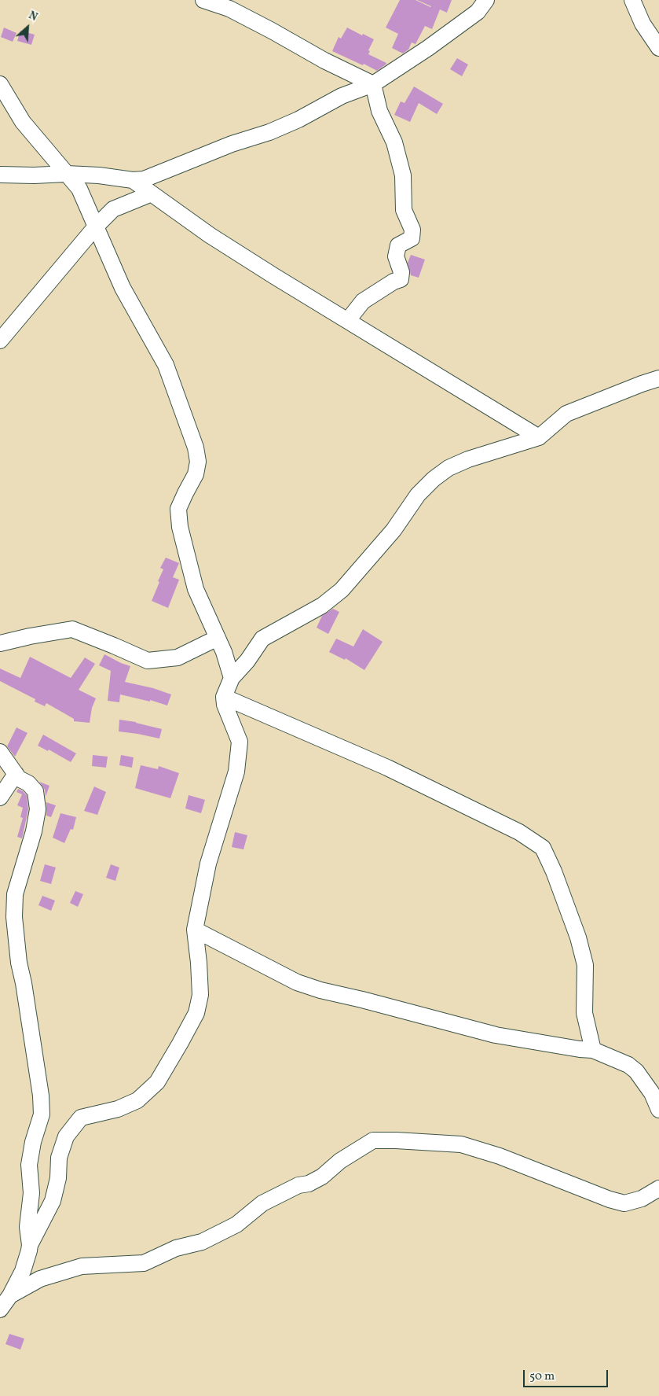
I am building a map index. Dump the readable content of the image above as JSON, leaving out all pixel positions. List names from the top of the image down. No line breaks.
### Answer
{"scale_bar":"50 m","north":"top right"}
